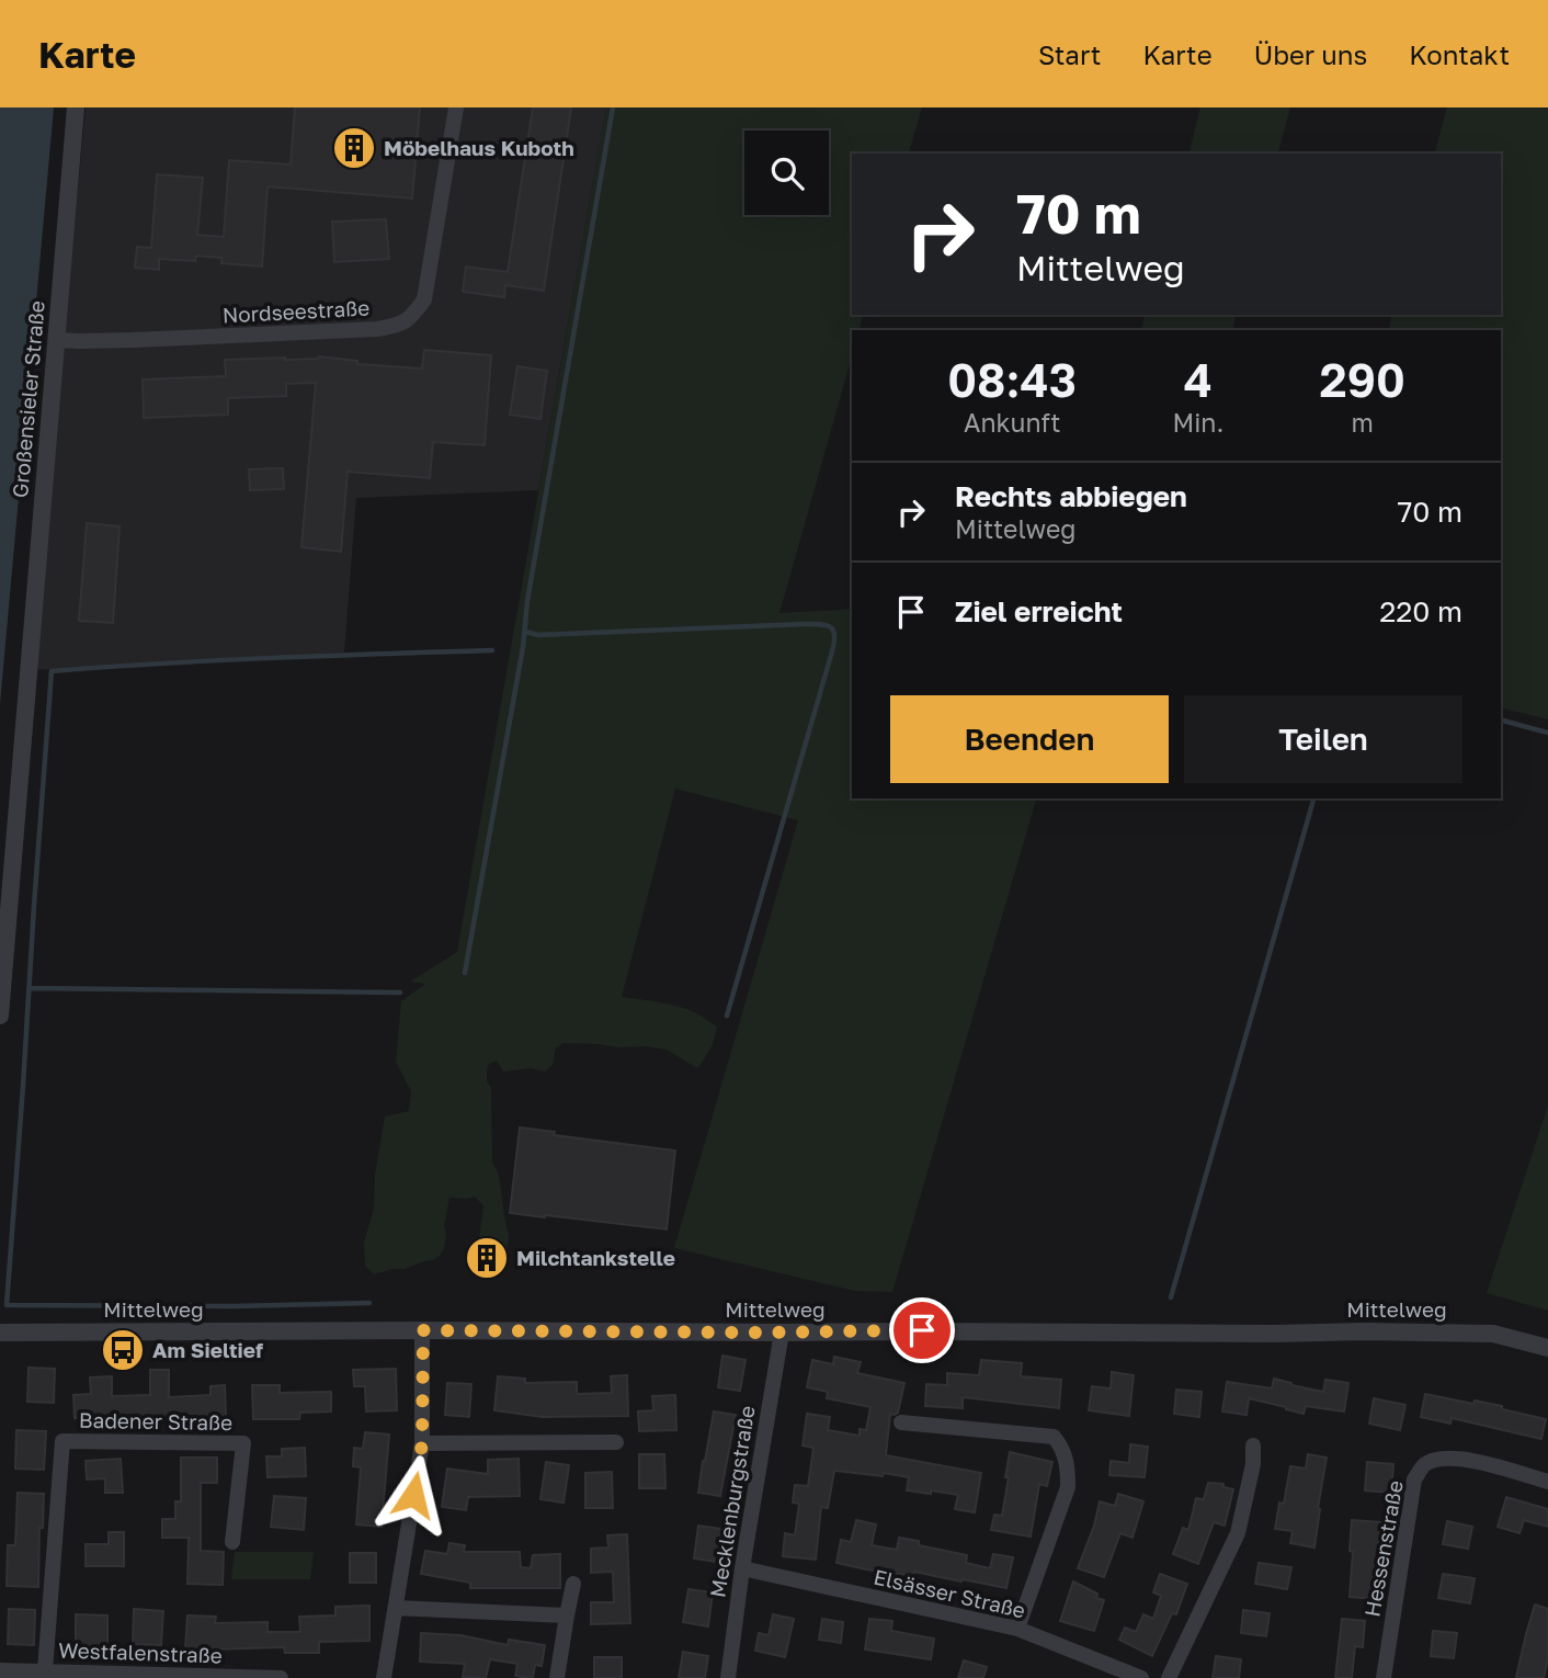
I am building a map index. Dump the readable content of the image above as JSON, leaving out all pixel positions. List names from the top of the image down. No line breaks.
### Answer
{"streets":{"street":["Nordseestraße","Großensieler Straße","Mittelweg","Badener Straße","Mecklenburgstraße","Hessenstraße","Elsässer Straße","Westfalenstraße"]},"crossings":[["Nordseestraße","Großensieler Straße"],["Mittelweg","Mecklenburgstraße"],["Badener Straße","Westfalenstraße"],["Mecklenburgstraße","Elsässer Straße"]],"places":{"building":["Möbelhaus Kuboth","Milchtankstelle"],"bus stop":["Am Sieltief"]},"page":{"header":"Karte","nav":["Start","Karte","Über uns","Kontakt"],"turn":["70 m","Mittelweg"],"eta":["08:43","Ankunft","4","Min.","290","m"],"list":[{"name":"Rechts abbiegen","note":"Mittelweg","value":"70 m"},{"name":"Ziel erreicht","value":"220 m"}],"buttons":["Beenden","Teilen"]}}
